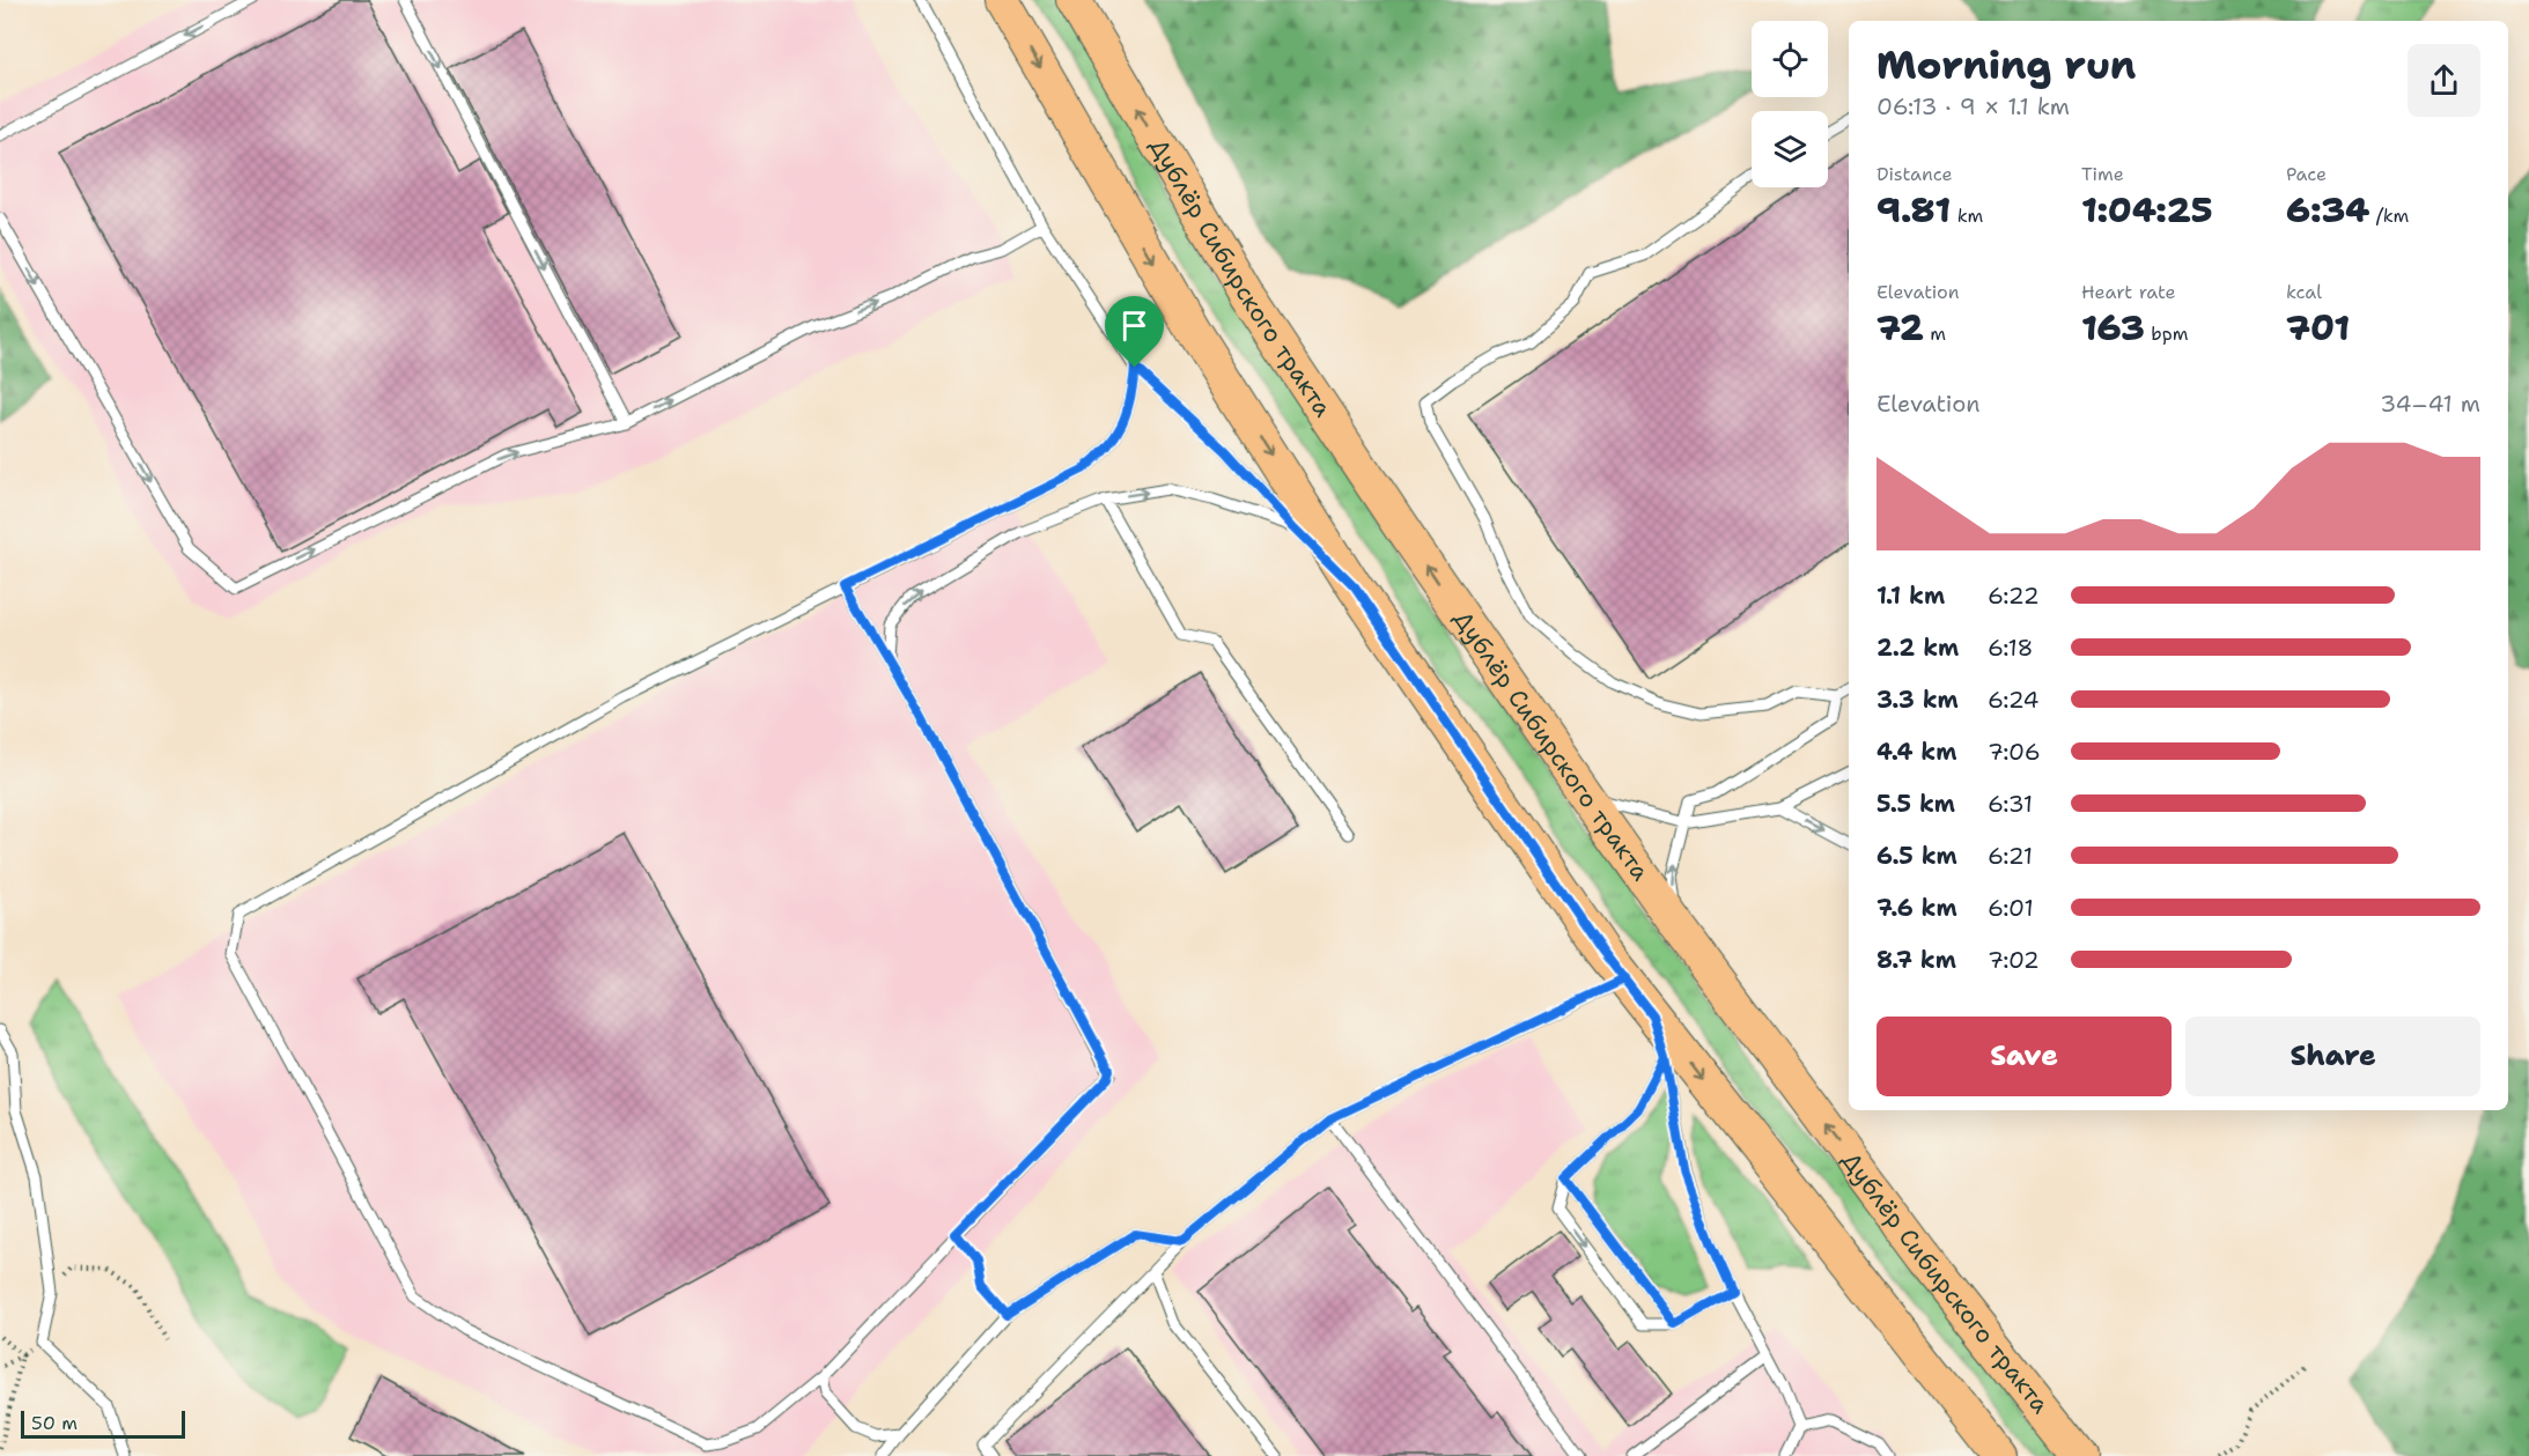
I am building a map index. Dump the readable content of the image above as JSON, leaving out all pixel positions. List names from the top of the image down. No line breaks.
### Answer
{"streets":{"main road":["Дублёр Сибирского тракта"]},"scale_bar":"50 m","page":{"heading":["Morning run","06:13 · 9 × 1.1 km"],"stats":[["Distance","9.81 km"],["Time","1:04:25"],["Pace","6:34 /km"],["Elevation","72 m"],["Heart rate","163 bpm"],["kcal","701"]],"chart":["Elevation","34–41 m"],"list":[{"name":"1.1 km","note":"6:22"},{"name":"2.2 km","note":"6:18"},{"name":"3.3 km","note":"6:24"},{"name":"4.4 km","note":"7:06"},{"name":"5.5 km","note":"6:31"},{"name":"6.5 km","note":"6:21"},{"name":"7.6 km","note":"6:01"},{"name":"8.7 km","note":"7:02"}],"buttons":["Save","Share"],"scale":"50 m"}}
